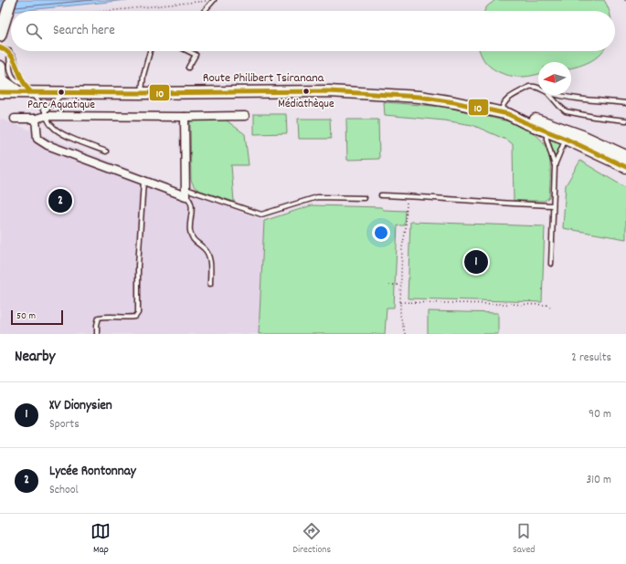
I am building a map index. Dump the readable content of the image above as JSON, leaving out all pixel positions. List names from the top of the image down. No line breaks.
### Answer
{"streets":{"main road":["Route Philibert Tsiranana"]},"places":["Médiathèque","Parc Aquatique"],"lines":["transit line 10"],"scale_bar":"50 m","north":"left","page":{"search":"Search here","pins":["2","1"],"scale":"50 m","heading":["Nearby","2 results"],"list":[{"mark":"1","name":"XV Dionysien","note":"Sports","value":"90 m"},{"mark":"2","name":"Lycée Rontonnay","note":"School","value":"310 m"}],"nav":["Map","Directions","Saved"]}}
